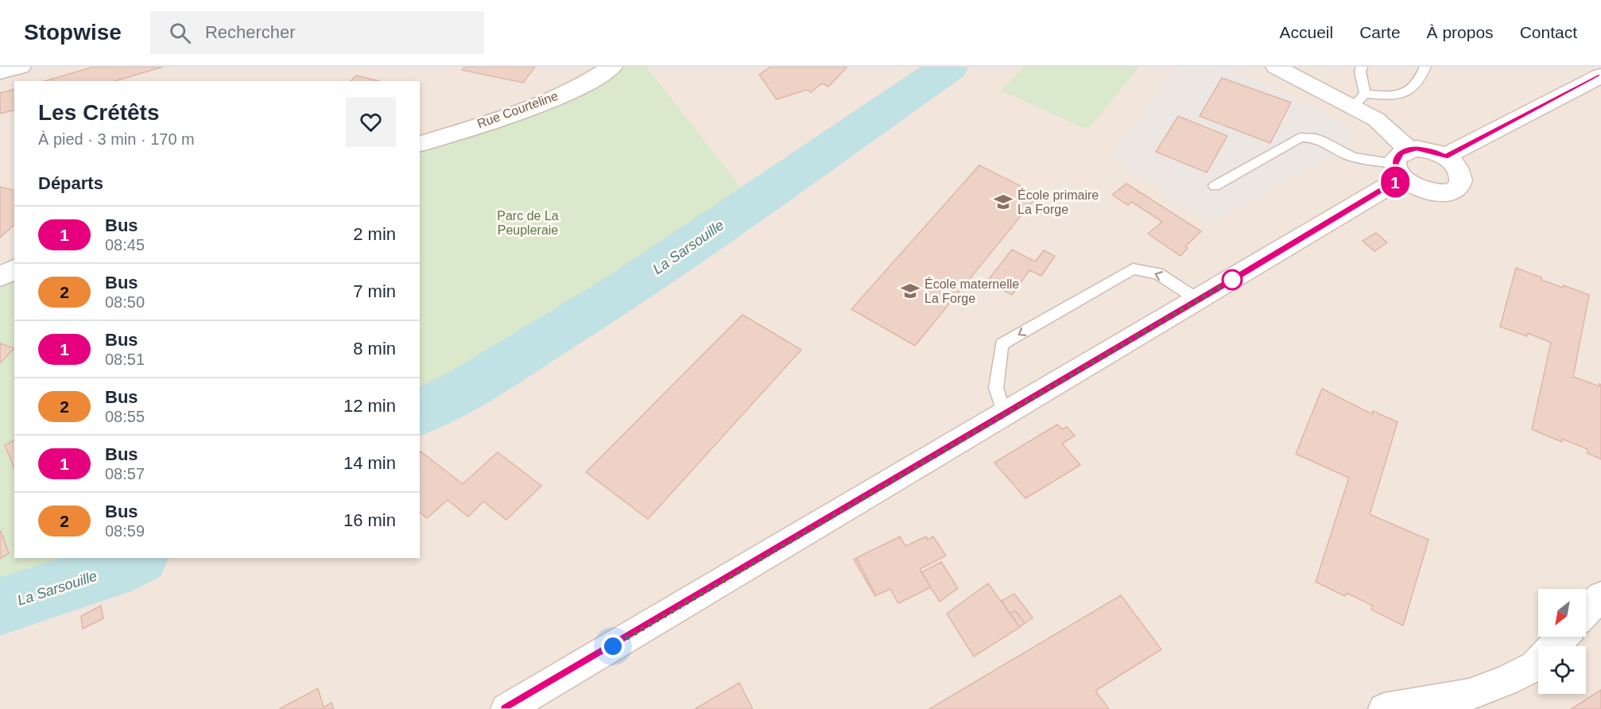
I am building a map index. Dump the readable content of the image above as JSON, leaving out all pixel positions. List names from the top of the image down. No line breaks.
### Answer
{"streets":{"main road":["Rue Courteline"]},"water":["La Sarsouille"],"parks":["Parc de La Peupleraie"],"places":{"school or university":["École primaire La Forge","École maternelle La Forge"]},"lines":["bus line 1"],"north":"bottom left","page":{"header":"Stopwise","search":"Rechercher","nav":["Accueil","Carte","À propos","Contact"],"on_map":"1","heading":[["Les Crétêts","À pied · 3 min · 170 m"],"Départs"],"list":[{"mark":"1","name":"Bus","note":"08:45","value":"2 min"},{"mark":"2","name":"Bus","note":"08:50","value":"7 min"},{"mark":"1","name":"Bus","note":"08:51","value":"8 min"},{"mark":"2","name":"Bus","note":"08:55","value":"12 min"},{"mark":"1","name":"Bus","note":"08:57","value":"14 min"},{"mark":"2","name":"Bus","note":"08:59","value":"16 min"}]}}
